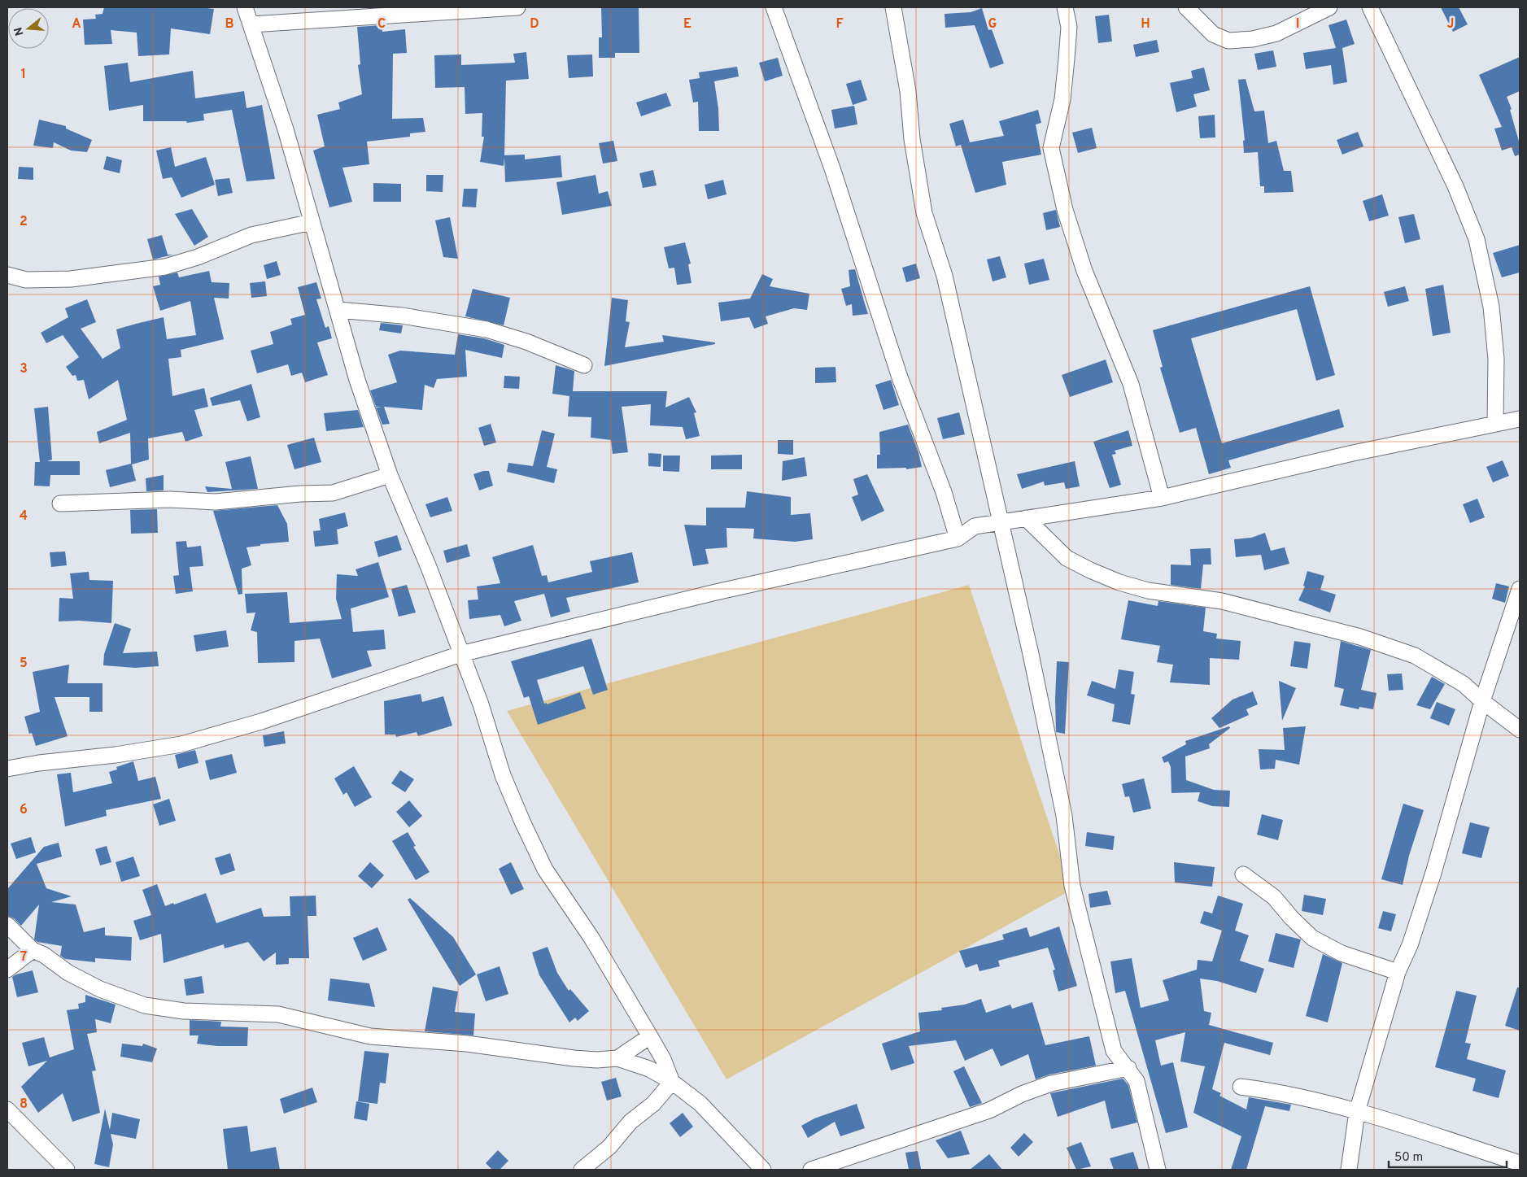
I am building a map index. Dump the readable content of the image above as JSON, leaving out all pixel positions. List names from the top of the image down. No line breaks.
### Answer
{"scale_bar":"50 m","north":"left","grid":{"columns":["A","B","C","D","E","F","G","H","I","J"],"rows":["1","2","3","4","5","6","7","8"]}}
